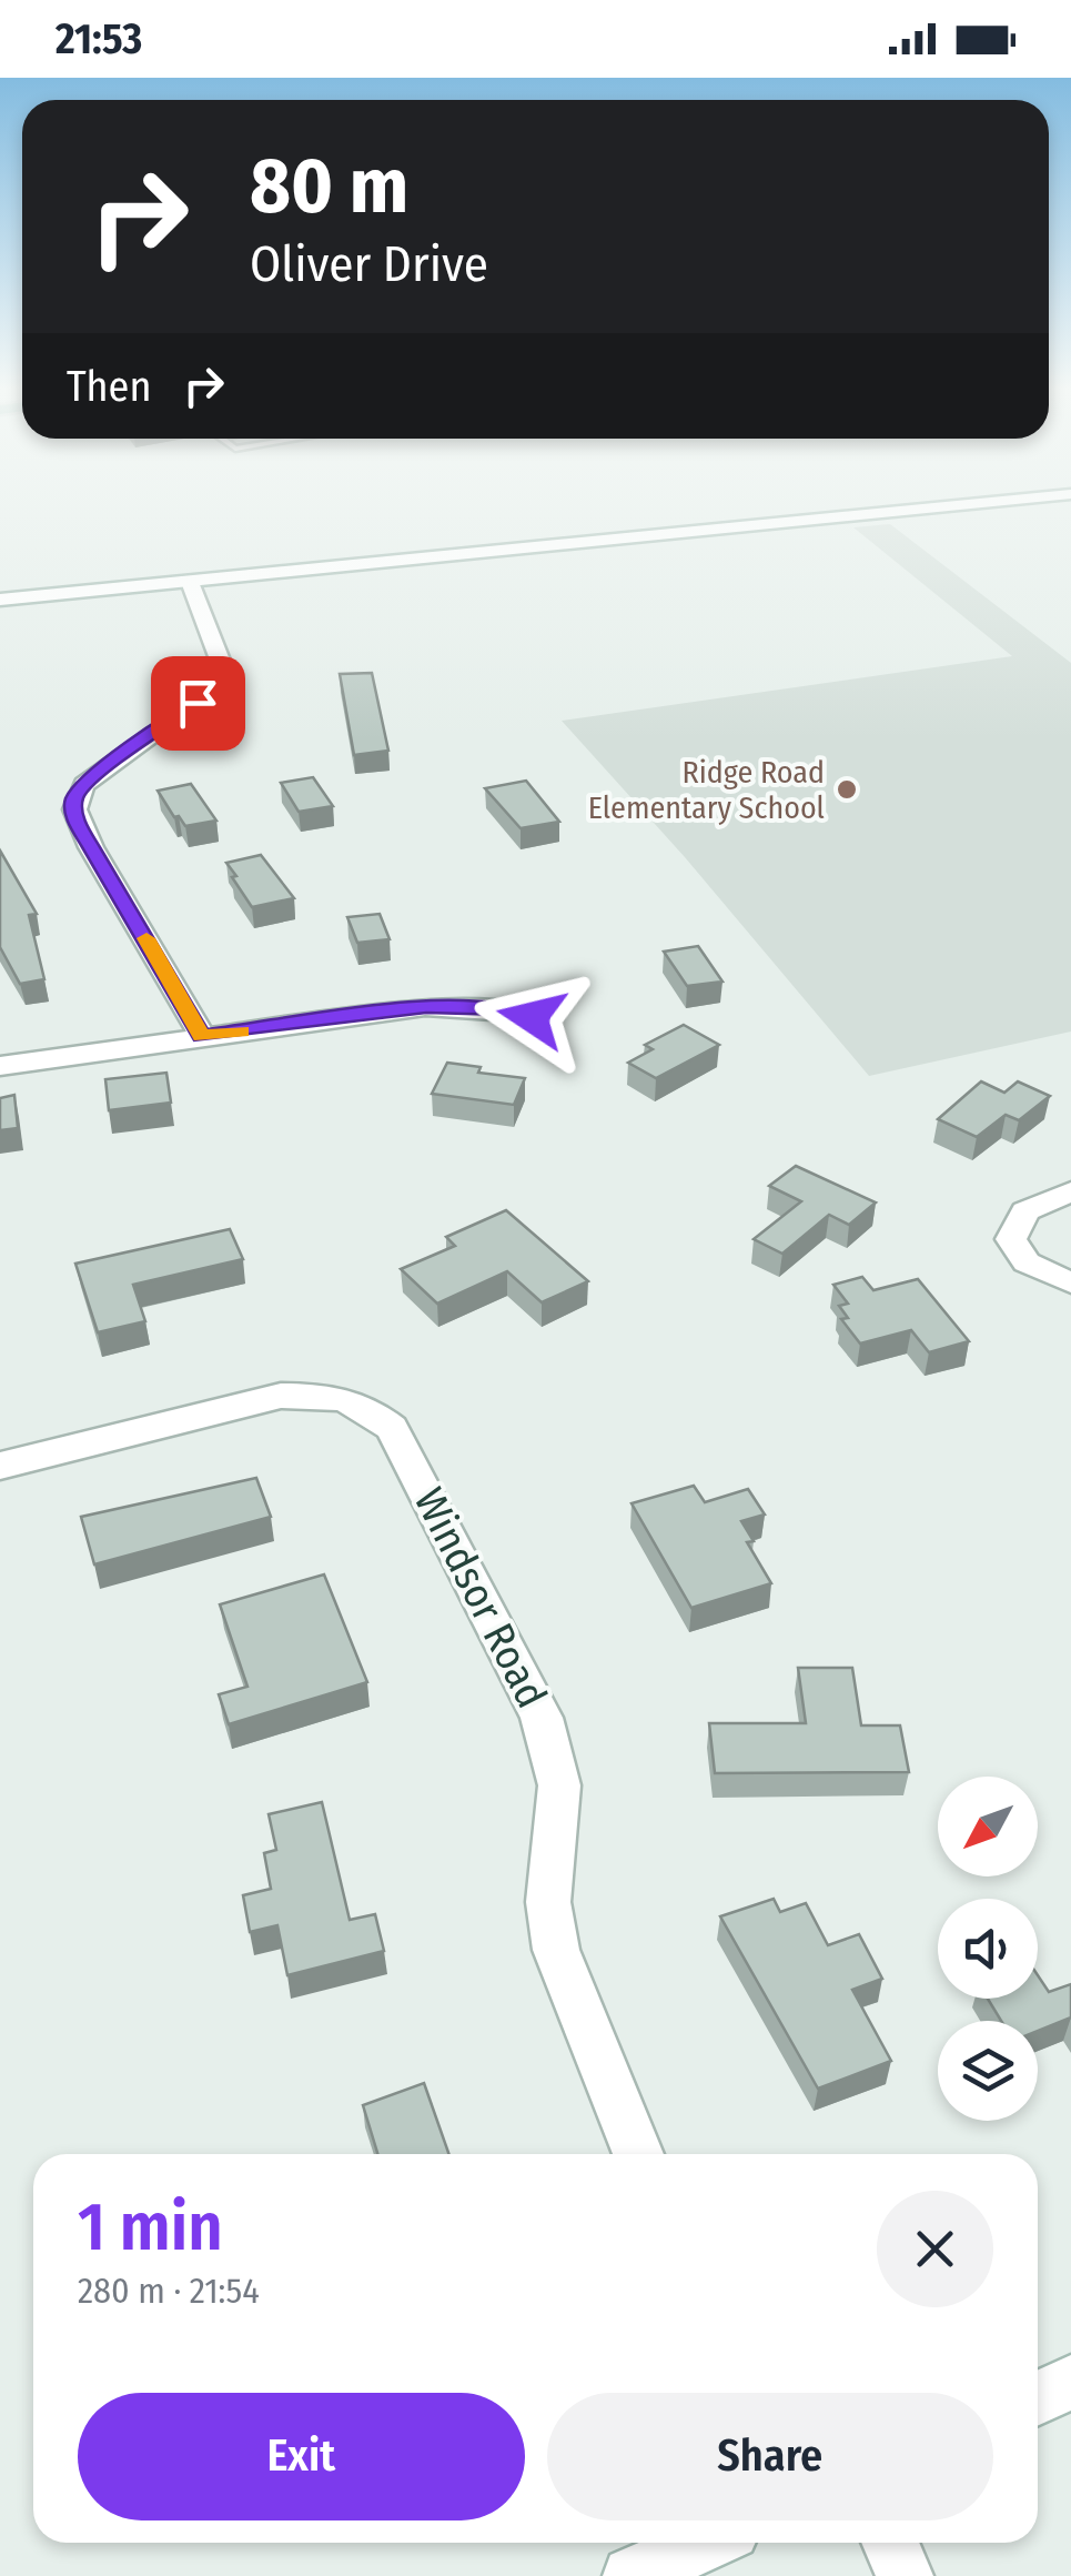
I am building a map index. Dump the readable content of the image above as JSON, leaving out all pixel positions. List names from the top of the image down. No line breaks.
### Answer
{"streets":{"street":["Windsor Road"]},"places":["Ridge Road Elementary School"],"north":"bottom left","page":{"status":"21:53","turn":["80 m","Oliver Drive"],"then":"Then","heading":["1 min","280 m · 21:54"],"buttons":["Exit","Share"]}}
